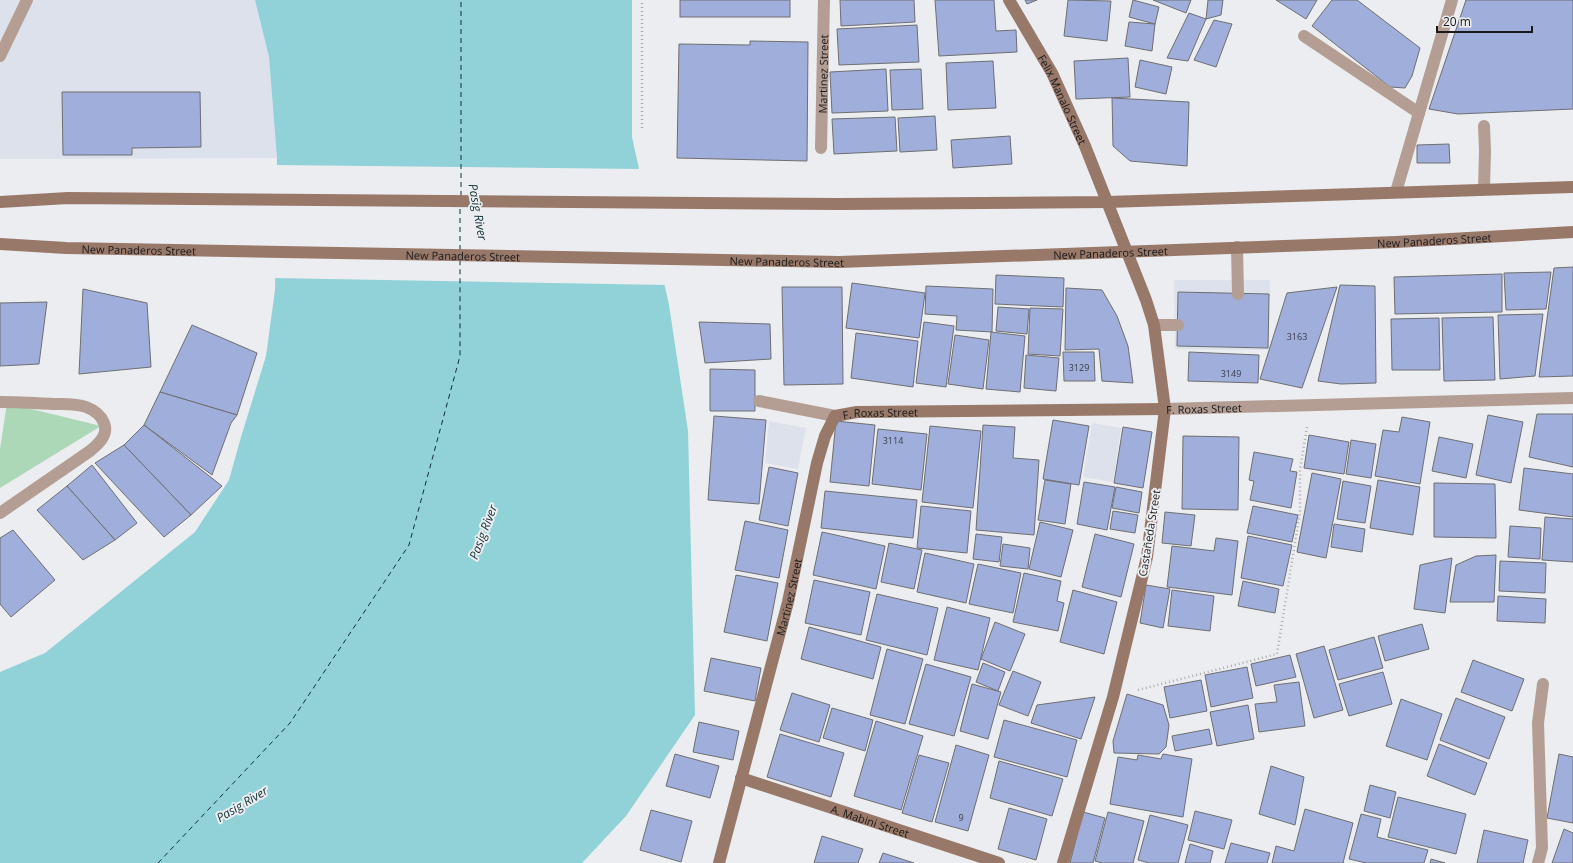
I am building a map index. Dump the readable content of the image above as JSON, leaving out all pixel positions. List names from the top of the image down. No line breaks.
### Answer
{"streets":{"main road":["Martinez Street","Felix Manalo Street","New Panaderos Street","F. Roxas Street","Castañeda Street","A. Mabini Street"]},"crossings":[["Martinez Street","F. Roxas Street"],["Martinez Street","A. Mabini Street"],["Felix Manalo Street","Castañeda Street"],["New Panaderos Street","Castañeda Street"],["F. Roxas Street","Castañeda Street"]],"water":["Pasig River"],"house_numbers":["3163","3129","3149","3114","9"],"scale_bar":"20 m"}
